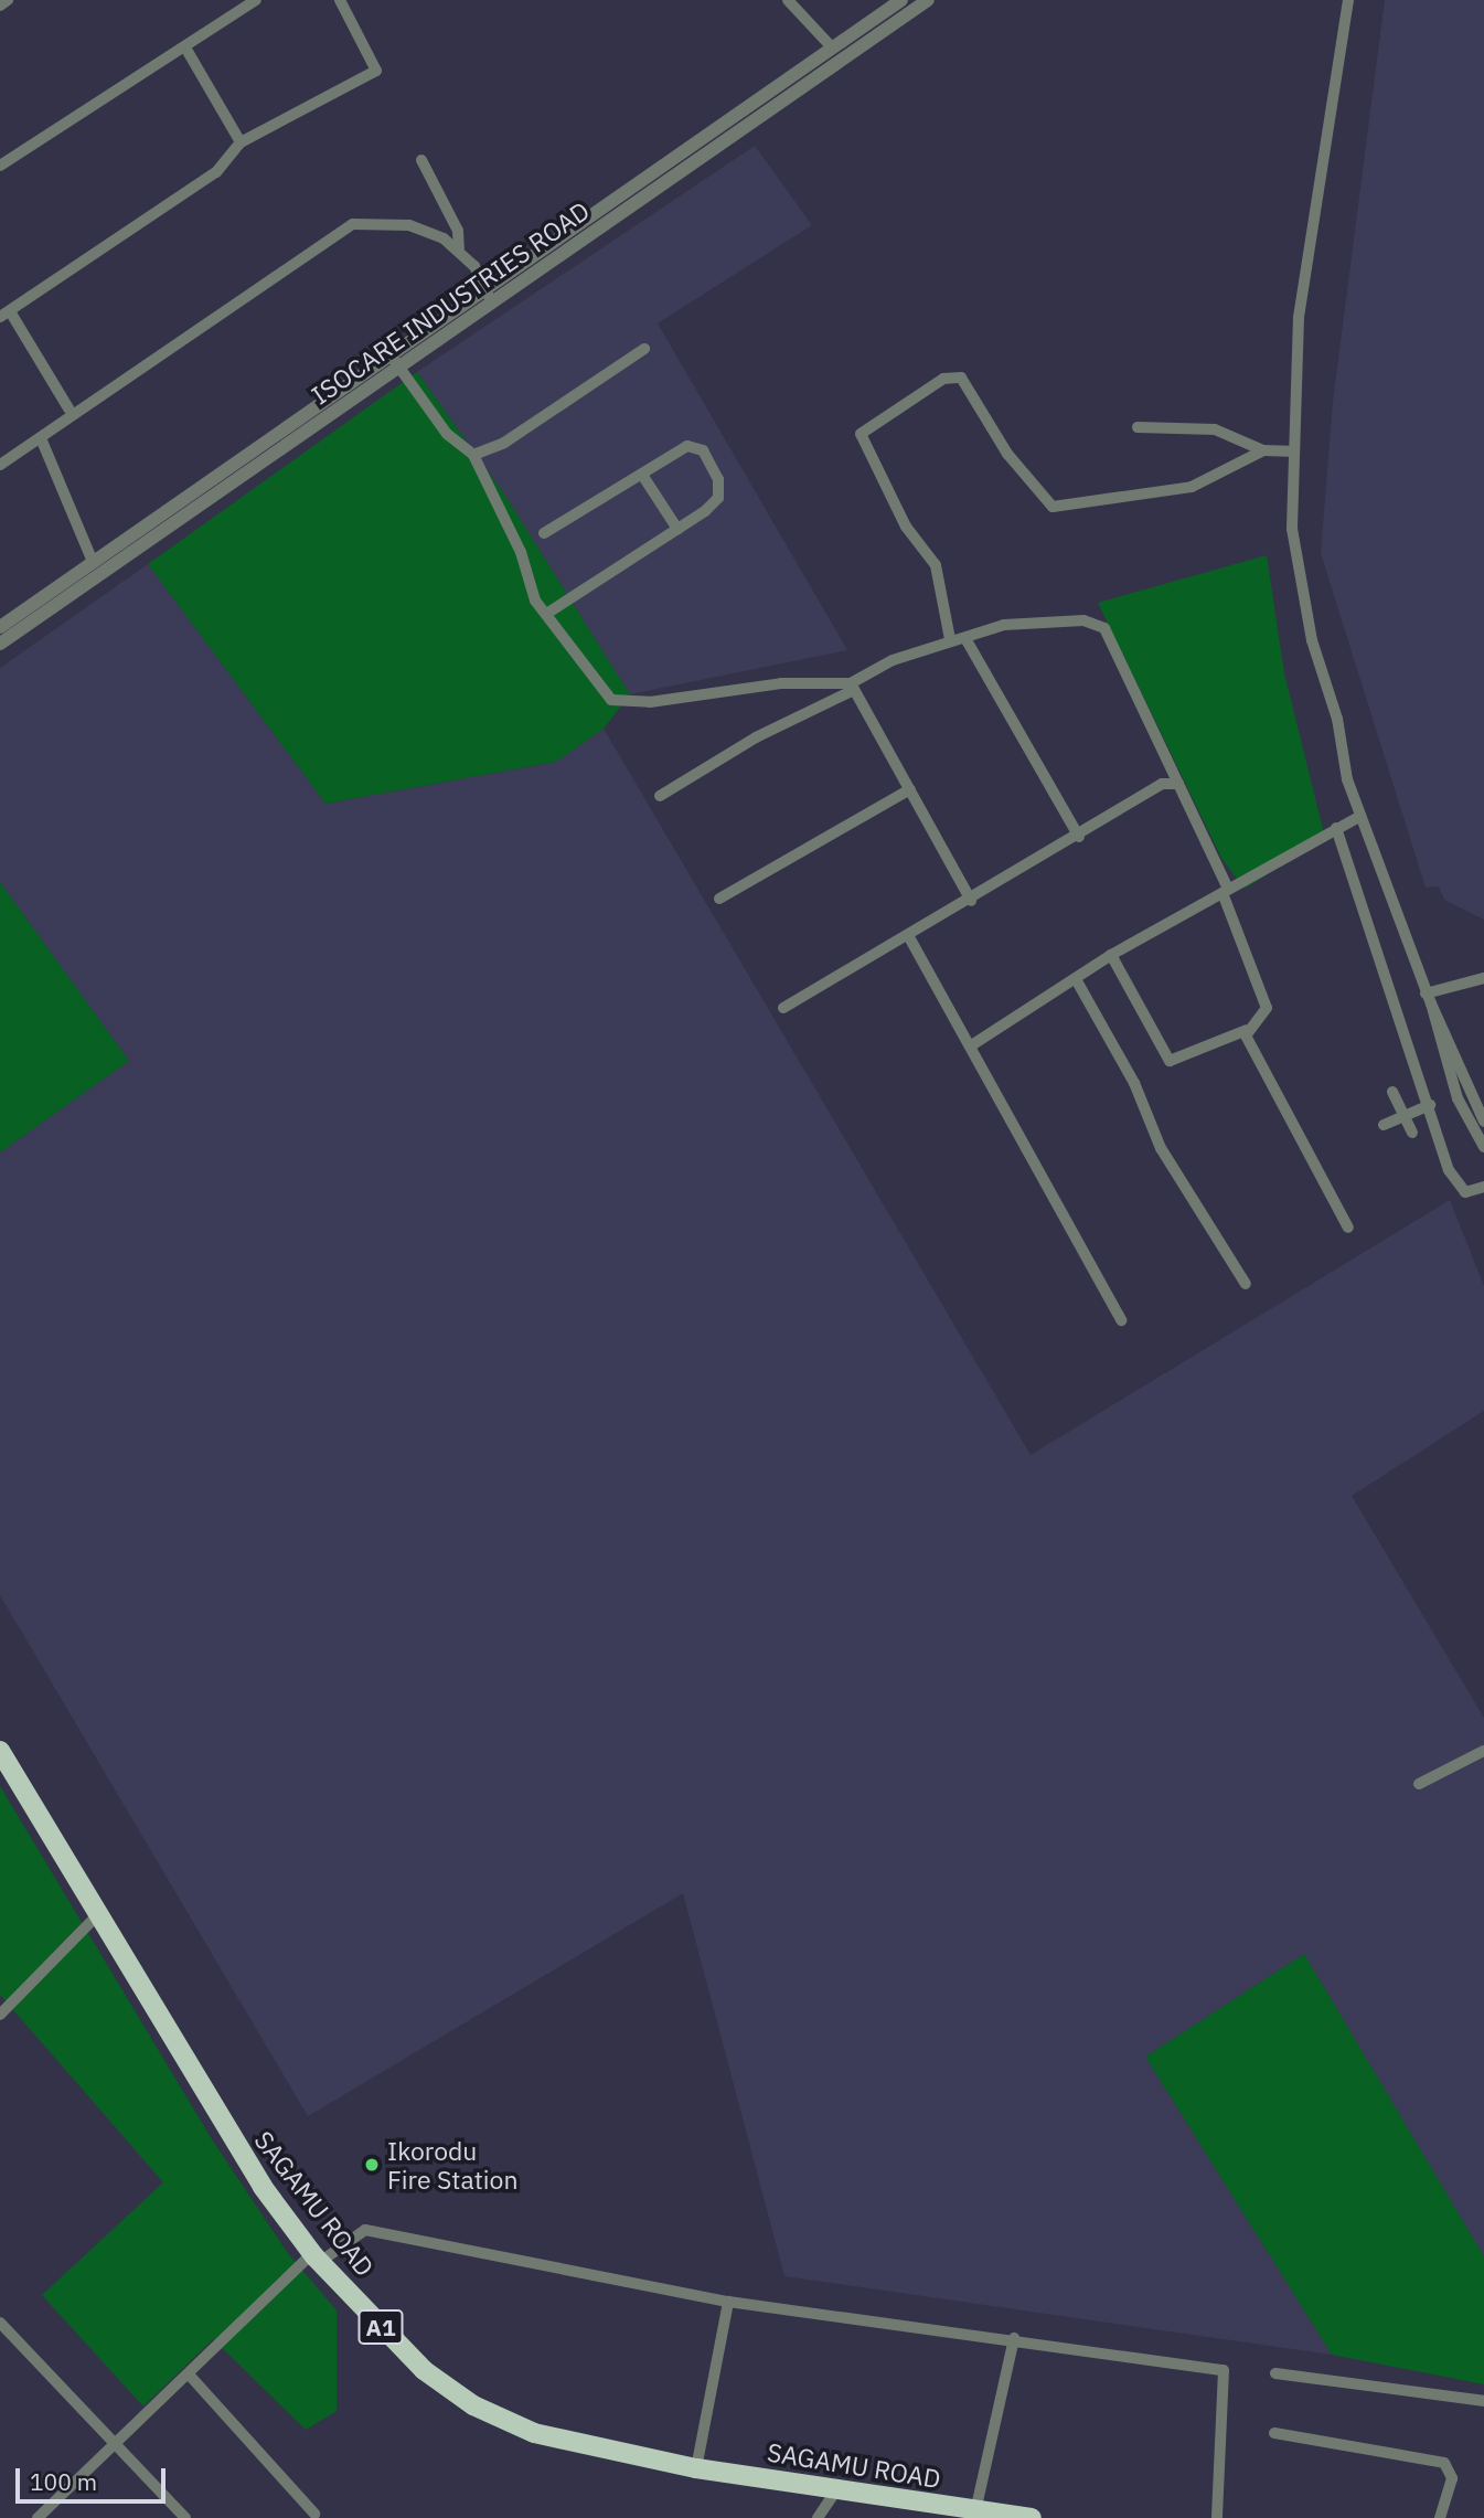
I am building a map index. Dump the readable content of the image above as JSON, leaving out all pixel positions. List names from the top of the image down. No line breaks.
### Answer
{"streets":{"highway":["SAGAMU ROAD","A1"],"street":["ISOCARE INDUSTRIES ROAD"]},"places":["Ikorodu Fire Station"],"scale_bar":"100 m"}
